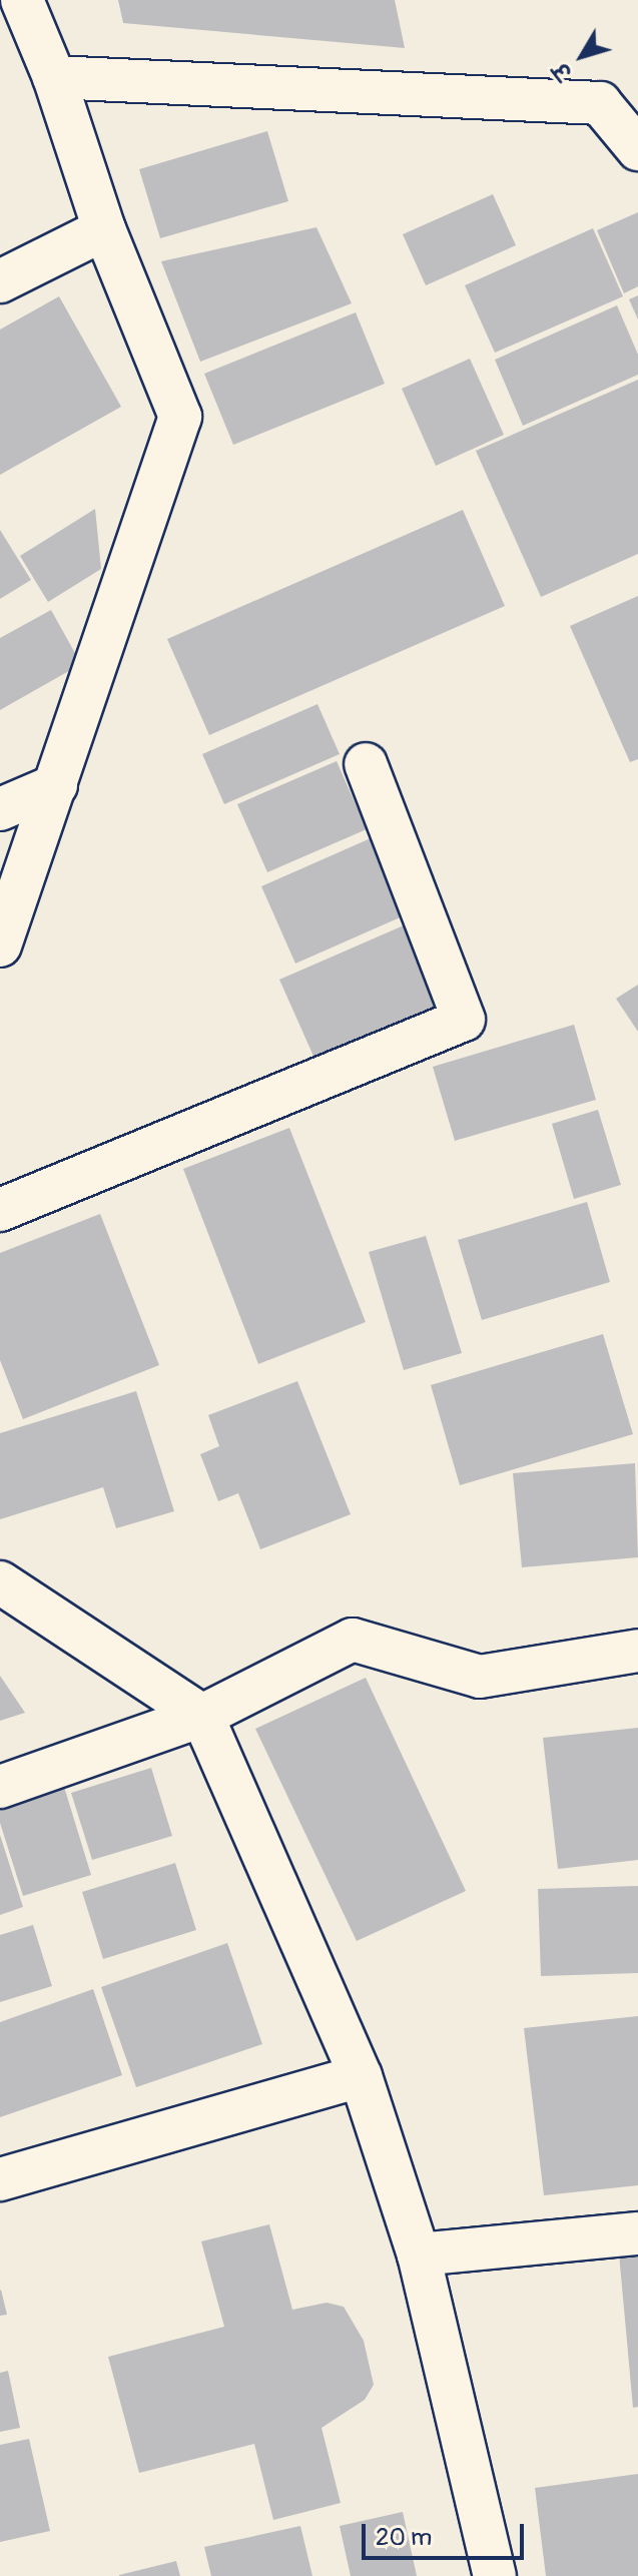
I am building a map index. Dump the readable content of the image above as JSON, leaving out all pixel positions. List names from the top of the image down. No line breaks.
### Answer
{"scale_bar":"20 m","north":"bottom left"}
